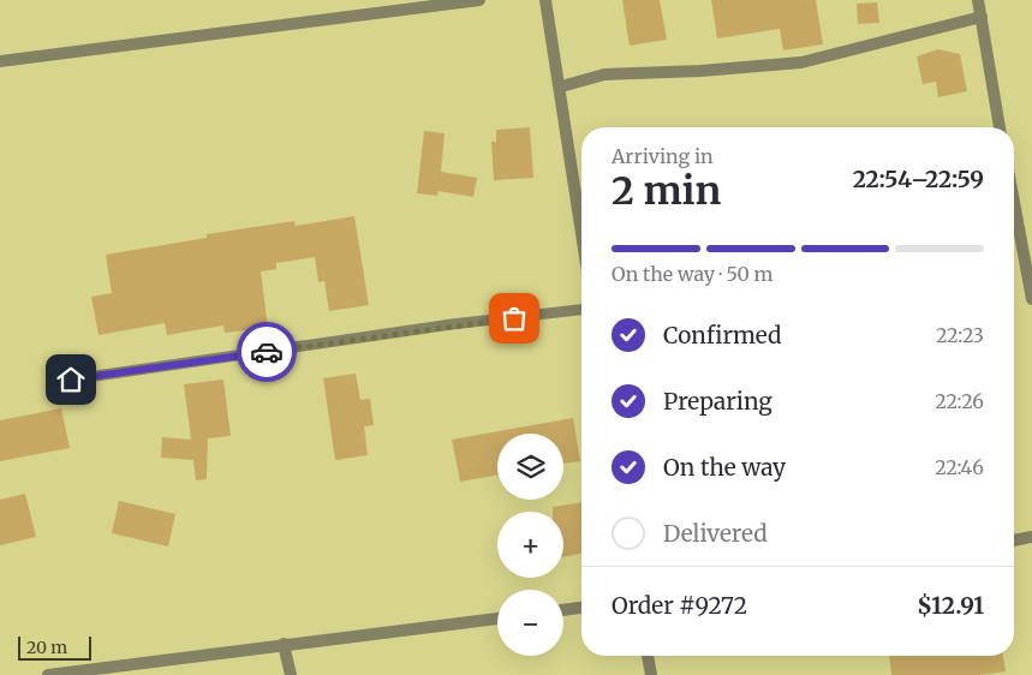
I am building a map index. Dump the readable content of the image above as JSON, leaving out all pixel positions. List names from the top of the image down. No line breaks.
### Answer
{"scale_bar":"20 m","page":{"heading":["2 min","Arriving in","22:54–22:59"],"panel":["Order #9272","$12.91"],"bar":"On the way · 50 m","list":[["Confirmed","22:23"],["Preparing","22:26"],["On the way","22:46"],"Delivered"],"map_buttons":["+","−"],"scale":"20 m"}}
